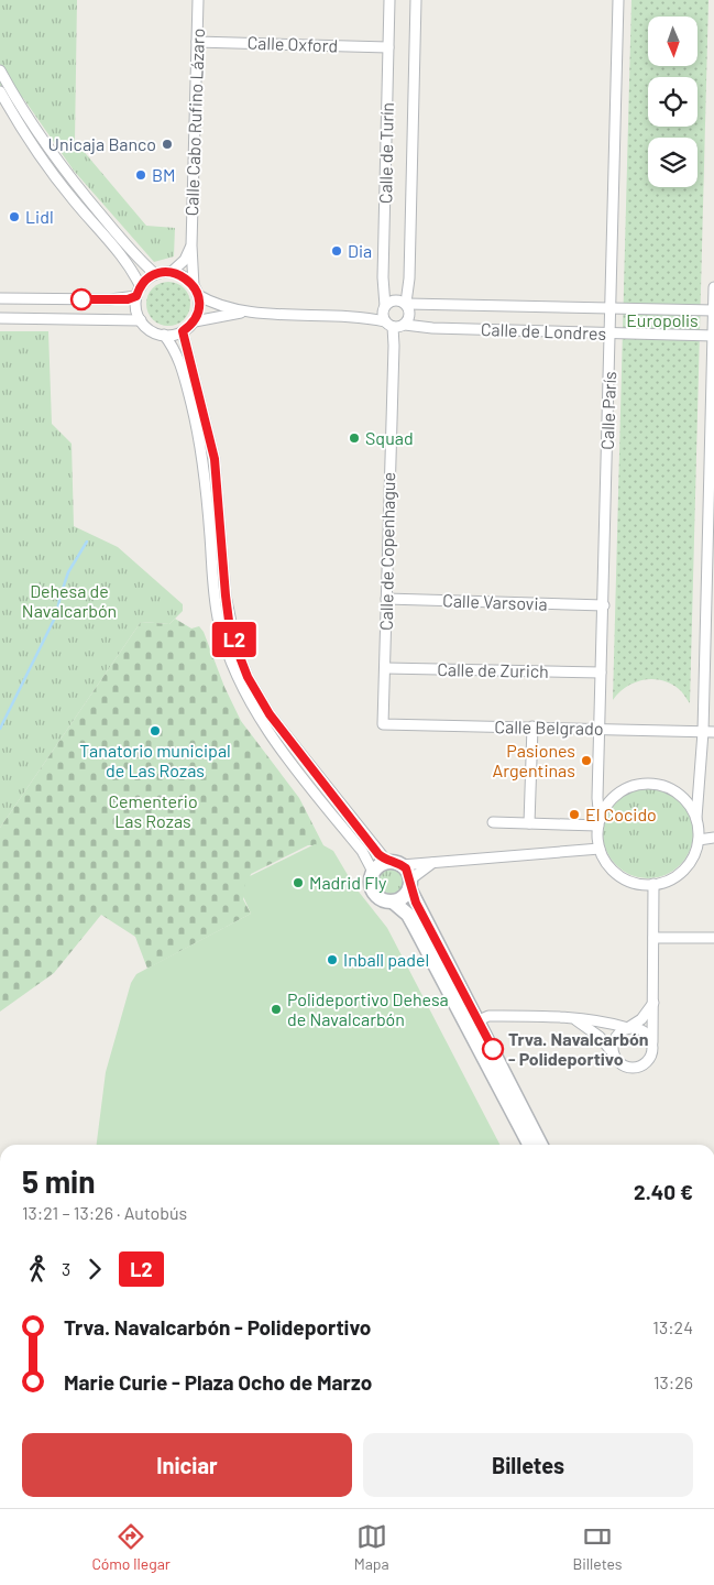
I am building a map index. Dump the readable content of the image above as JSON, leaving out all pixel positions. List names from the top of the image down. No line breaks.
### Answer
{"streets":{"street":["Calle Oxford","Calle Cabo Rufino Lázaro","Calle de Turín","Calle de Londres","Calle París","Calle de Copenhague","Calle Varsovia","Calle de Zurich","Calle Belgrado"]},"crossings":[["Calle Oxford","Calle Cabo Rufino Lázaro"],["Calle Oxford","Calle de Turín"],["Calle de Turín","Calle de Londres"],["Calle de Turín","Calle de Copenhague"],["Calle de Londres","Calle París"],["Calle de Londres","Calle de Copenhague"],["Calle París","Calle Varsovia"],["Calle París","Calle de Zurich"],["Calle París","Calle Belgrado"],["Calle de Copenhague","Calle Varsovia"],["Calle de Copenhague","Calle de Zurich"],["Calle de Copenhague","Calle Belgrado"]],"parks":["Europolis","Dehesa de Navalcarbón","Cementerio Las Rozas"],"places":["Unicaja Banco","BM","Lidl","Dia","Squad","Tanatorio municipal de Las Rozas","Pasiones Argentinas","El Cocido","Madrid Fly","Inball padel","Polideportivo Dehesa de Navalcarbón","Trva. Navalcarbón - Polideportivo"],"lines":["bus line L2"],"north":"bottom","page":{"on_map":"L2","heading":["5 min","13:21 – 13:26 · Autobús","2.40 €"],"legs":["3","L2"],"list":[{"name":"Trva. Navalcarbón - Polideportivo","value":"13:24"},{"name":"Marie Curie - Plaza Ocho de Marzo","value":"13:26"}],"buttons":["Iniciar","Billetes"],"tabs":["Cómo llegar","Mapa","Billetes"]}}
